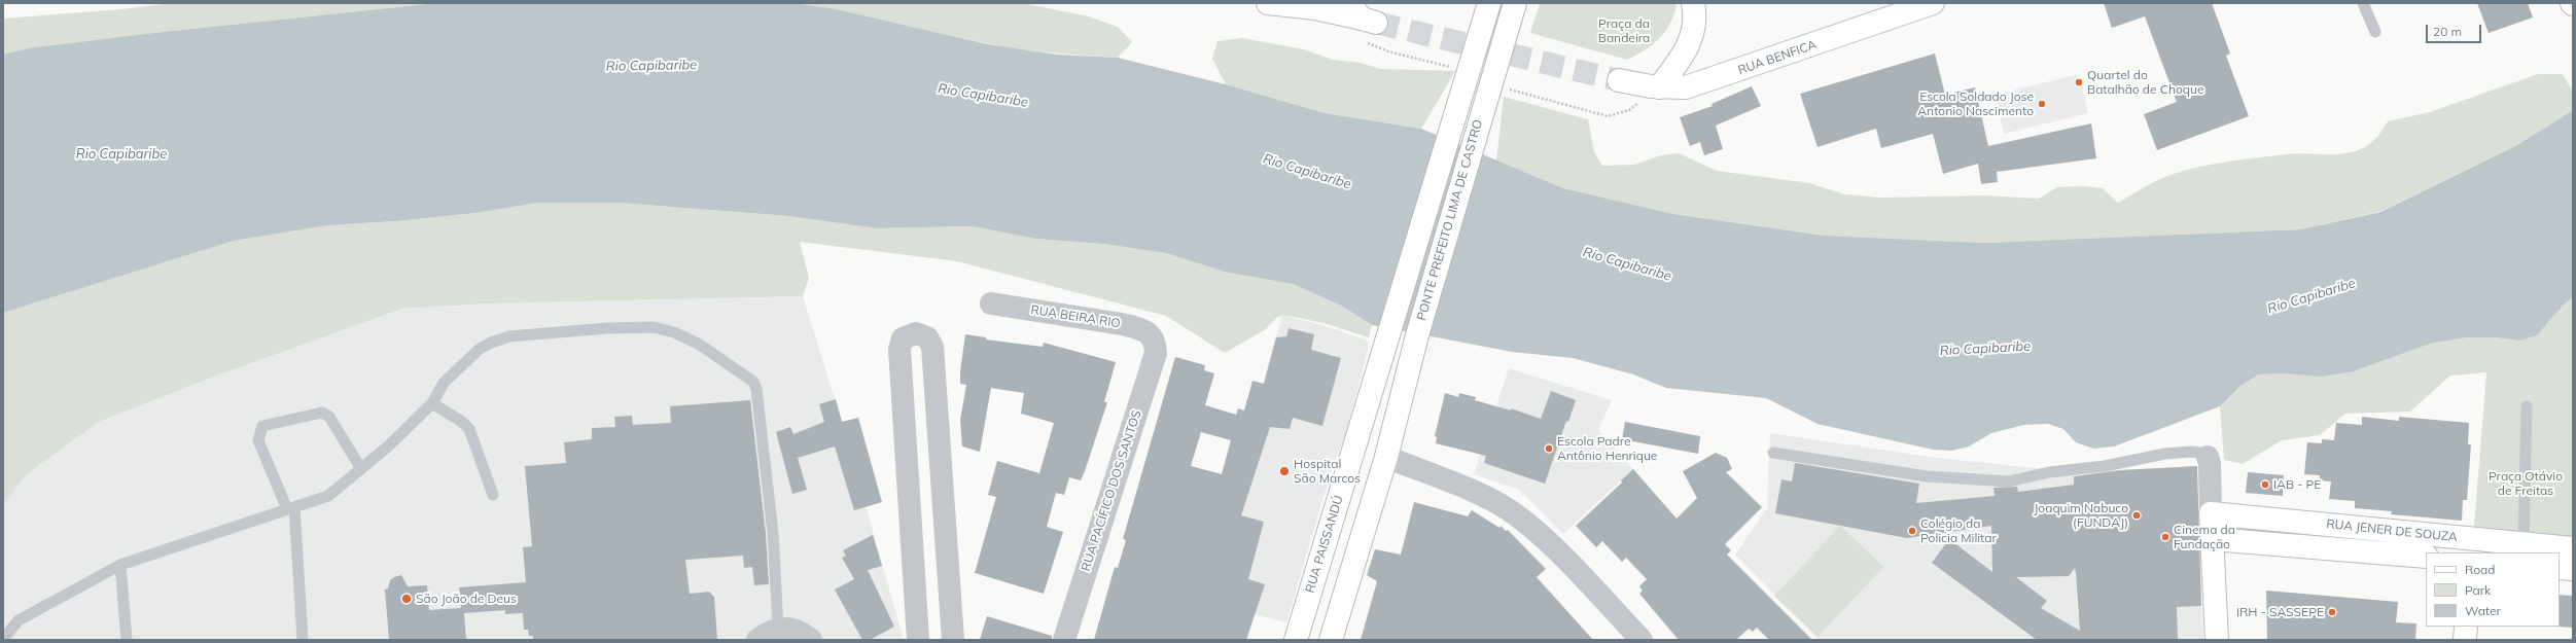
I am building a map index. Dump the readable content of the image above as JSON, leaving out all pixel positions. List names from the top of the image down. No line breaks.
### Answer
{"streets":{"main road":["RUA BENFICA","PONTE PREFEITO LIMA DE CASTRO","RUA JENER DE SOUZA","RUA PAISSANDÚ"],"street":["RUA BEIRA RIO","RUA PACÍFICO DOS SANTOS"]},"crossings":[["PONTE PREFEITO LIMA DE CASTRO","RUA PAISSANDÚ"],["RUA BEIRA RIO","RUA PACÍFICO DOS SANTOS"]],"water":["Rio Capibaribe"],"parks":["Praça da Bandeira","Praça Otávio de Freitas"],"places":["Quartel do Batalhão de Choque","Escola Soldado Jose Antonio Nascimento","Escola Padre Antônio Henrique","Hospital São Marcos","IAB - PE","Joaquim Nabuco (FUNDAJ)","Colégio da Policia Militar","Cinema da Fundação","São João de Deus","IRH - SASSEPE"],"legend":["Road","Park","Water"],"scale_bar":"20 m"}
